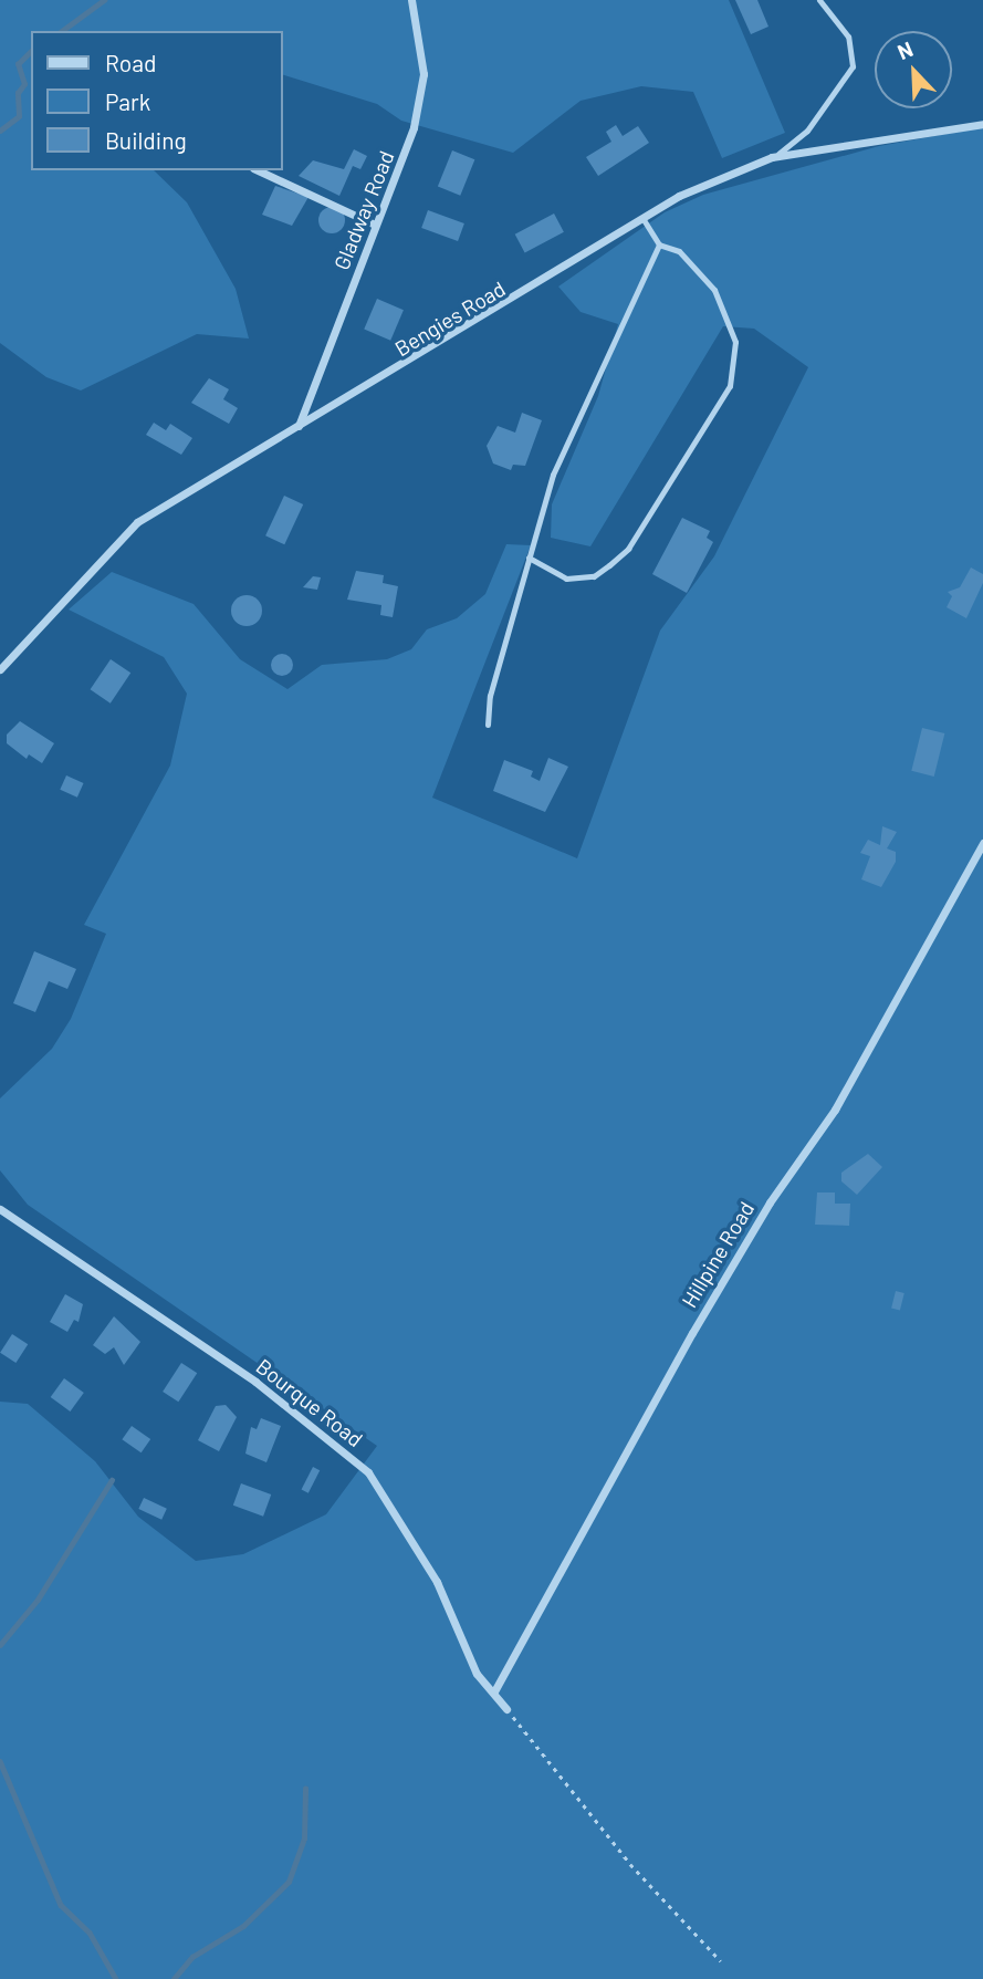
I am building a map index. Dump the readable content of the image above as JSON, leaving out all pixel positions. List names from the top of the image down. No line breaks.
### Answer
{"streets":{"street":["Gladway Road","Bengies Road","Hillpine Road","Bourque Road"]},"crossings":[["Gladway Road","Bengies Road"],["Hillpine Road","Bourque Road"]],"legend":["Road","Park","Building"],"north":"top left"}
